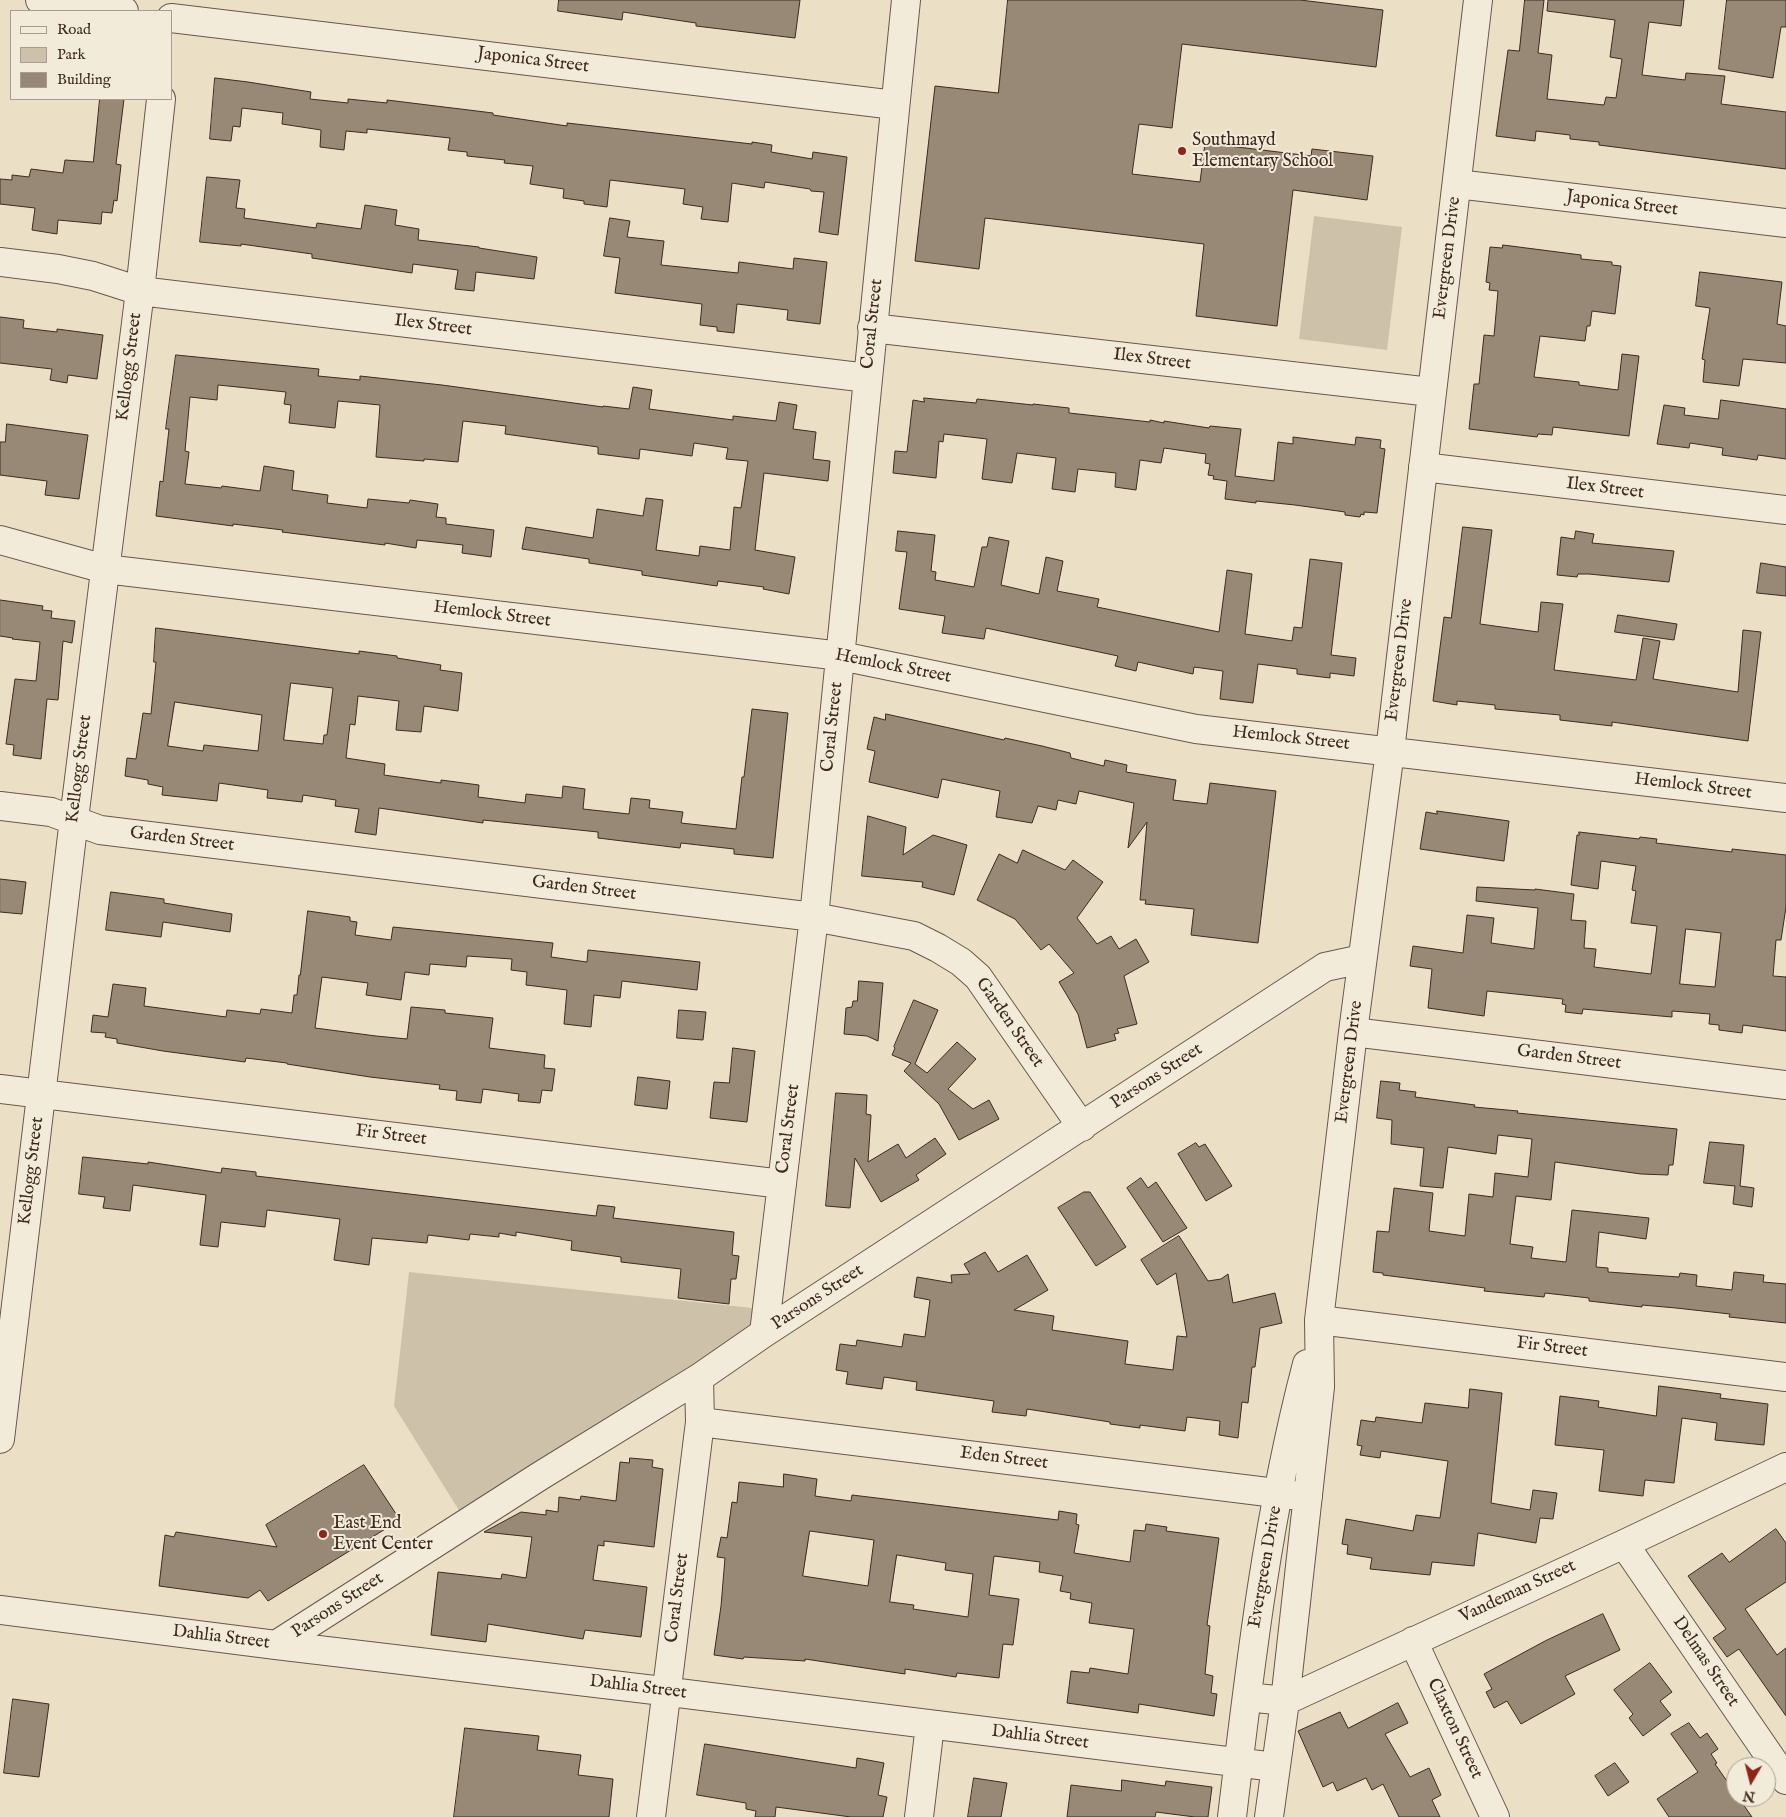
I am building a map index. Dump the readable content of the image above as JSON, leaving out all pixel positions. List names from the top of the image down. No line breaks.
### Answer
{"streets":{"street":["Japonica Street","Evergreen Drive","Coral Street","Ilex Street","Kellogg Street","Hemlock Street","Garden Street","Parsons Street","Fir Street","Eden Street","Vandeman Street","Dahlia Street","Delmas Street","Claxton Street"]},"crossings":[["Japonica Street","Evergreen Drive"],["Japonica Street","Coral Street"],["Evergreen Drive","Ilex Street"],["Evergreen Drive","Hemlock Street"],["Evergreen Drive","Garden Street"],["Evergreen Drive","Parsons Street"],["Evergreen Drive","Fir Street"],["Evergreen Drive","Eden Street"],["Evergreen Drive","Vandeman Street"],["Evergreen Drive","Dahlia Street"],["Coral Street","Ilex Street"],["Coral Street","Hemlock Street"],["Coral Street","Garden Street"],["Coral Street","Parsons Street"],["Coral Street","Fir Street"],["Coral Street","Eden Street"],["Coral Street","Dahlia Street"],["Ilex Street","Kellogg Street"],["Kellogg Street","Hemlock Street"],["Kellogg Street","Garden Street"],["Kellogg Street","Fir Street"],["Garden Street","Parsons Street"],["Parsons Street","Dahlia Street"],["Vandeman Street","Delmas Street"],["Vandeman Street","Claxton Street"]],"places":["Southmayd Elementary School","East End Event Center"],"legend":["Road","Park","Building"],"north":"bottom"}
